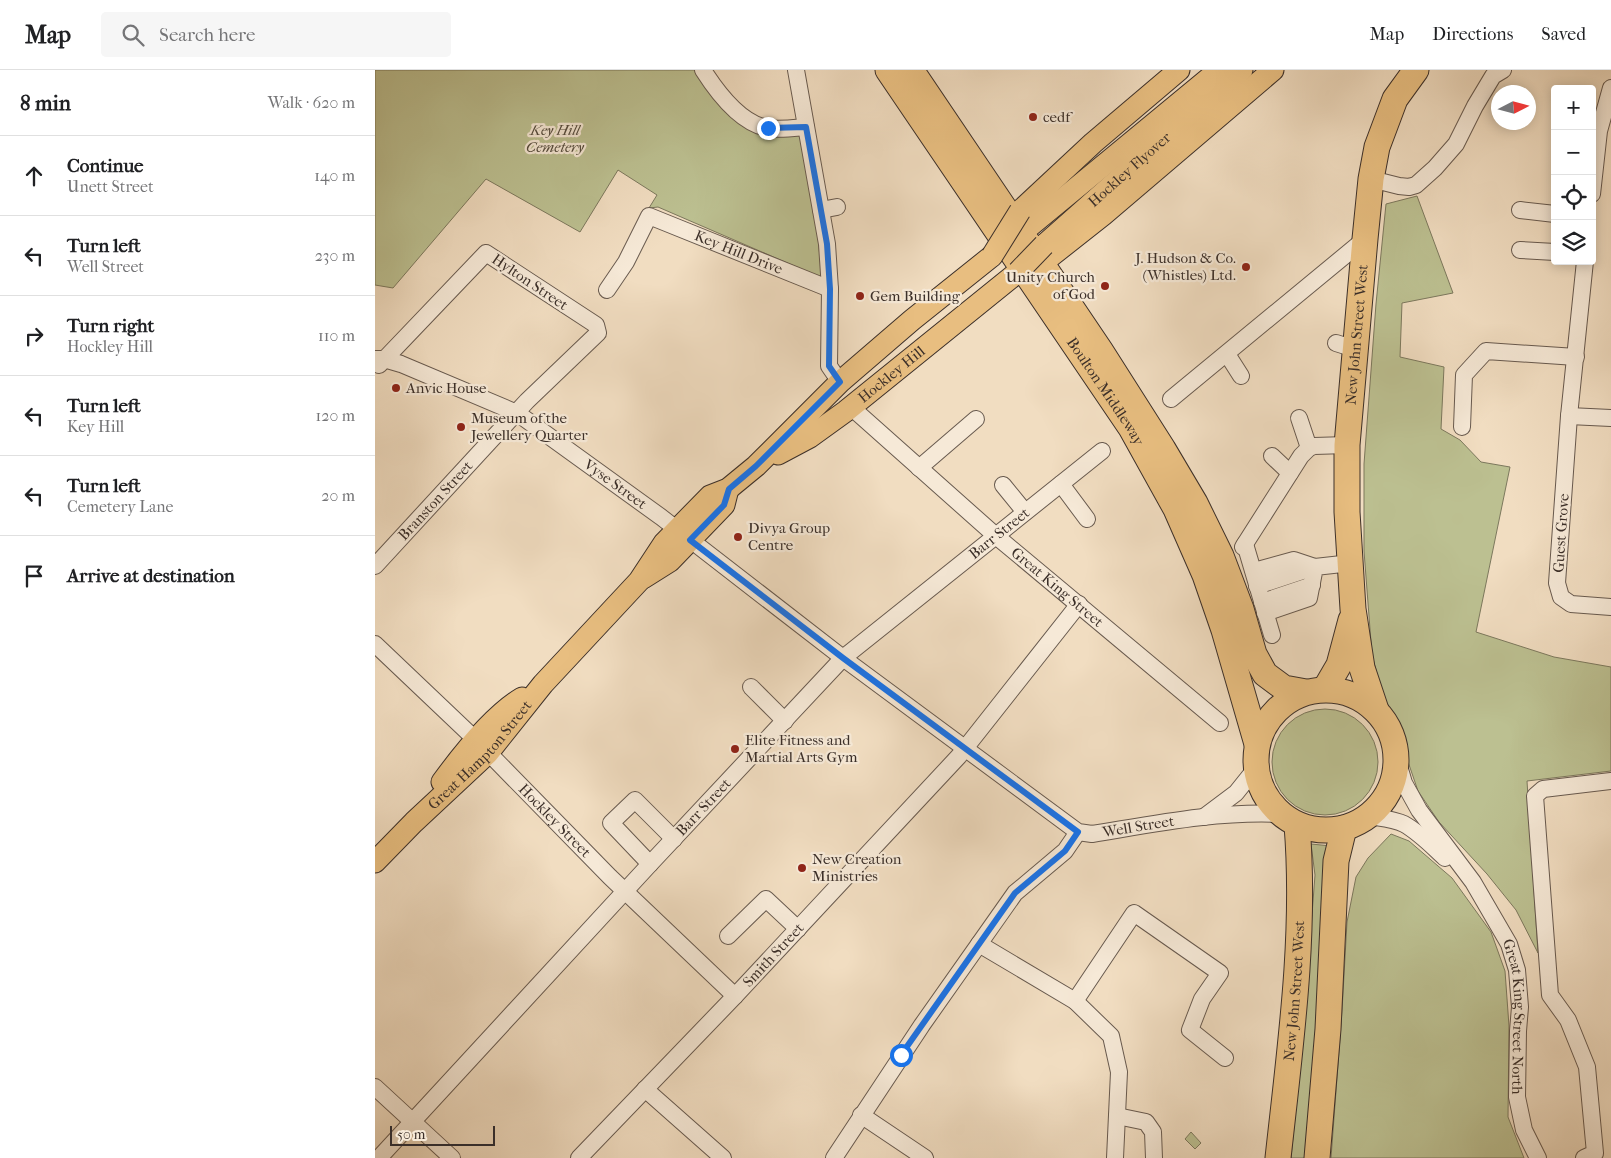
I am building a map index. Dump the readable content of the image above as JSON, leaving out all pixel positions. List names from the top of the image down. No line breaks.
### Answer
{"streets":{"highway":["New John Street West","Boulton Middleway"],"main road":["Hockley Flyover","Hockley Hill","Great Hampton Street"],"street":["Key Hill Drive","Hylton Street","Vyse Street","Branston Street","Barr Street","Guest Grove","Great King Street","Hockley Street","Well Street","Smith Street","Great King Street North"]},"crossings":[["Hockley Flyover","Hockley Hill"],["Hylton Street","Vyse Street"],["Hylton Street","Branston Street"],["New John Street West","Boulton Middleway"],["New John Street West","Well Street"],["New John Street West","Great King Street North"],["Hockley Hill","Vyse Street"],["Hockley Hill","Great King Street"],["Hockley Hill","Great Hampton Street"],["Boulton Middleway","Well Street"],["Boulton Middleway","Great King Street North"],["Vyse Street","Branston Street"],["Vyse Street","Great Hampton Street"],["Barr Street","Great King Street"],["Barr Street","Hockley Street"],["Great King Street","Smith Street"],["Great Hampton Street","Hockley Street"],["Hockley Street","Smith Street"],["Well Street","Great King Street North"]],"parks":["Key Hill Cemetery"],"places":["cedf","J. Hudson & Co. (Whistles) Ltd.","Unity Church of God","Gem Building","Anvic House","Museum of the Jewellery Quarter","Divya Group Centre","Elite Fitness and Martial Arts Gym","New Creation Ministries"],"scale_bar":"50 m","north":"right","page":{"header":"Map","search":"Search here","nav":["Map","Directions","Saved"],"heading":["8 min","Walk · 620 m"],"map_buttons":["+","−"],"list":[["Continue","Unett Street","140 m"],["Turn left","Well Street","230 m"],["Turn right","Hockley Hill","110 m"],["Turn left","Key Hill","120 m"],["Turn left","Cemetery Lane","20 m"],"Arrive at destination"],"scale":"50 m"}}
